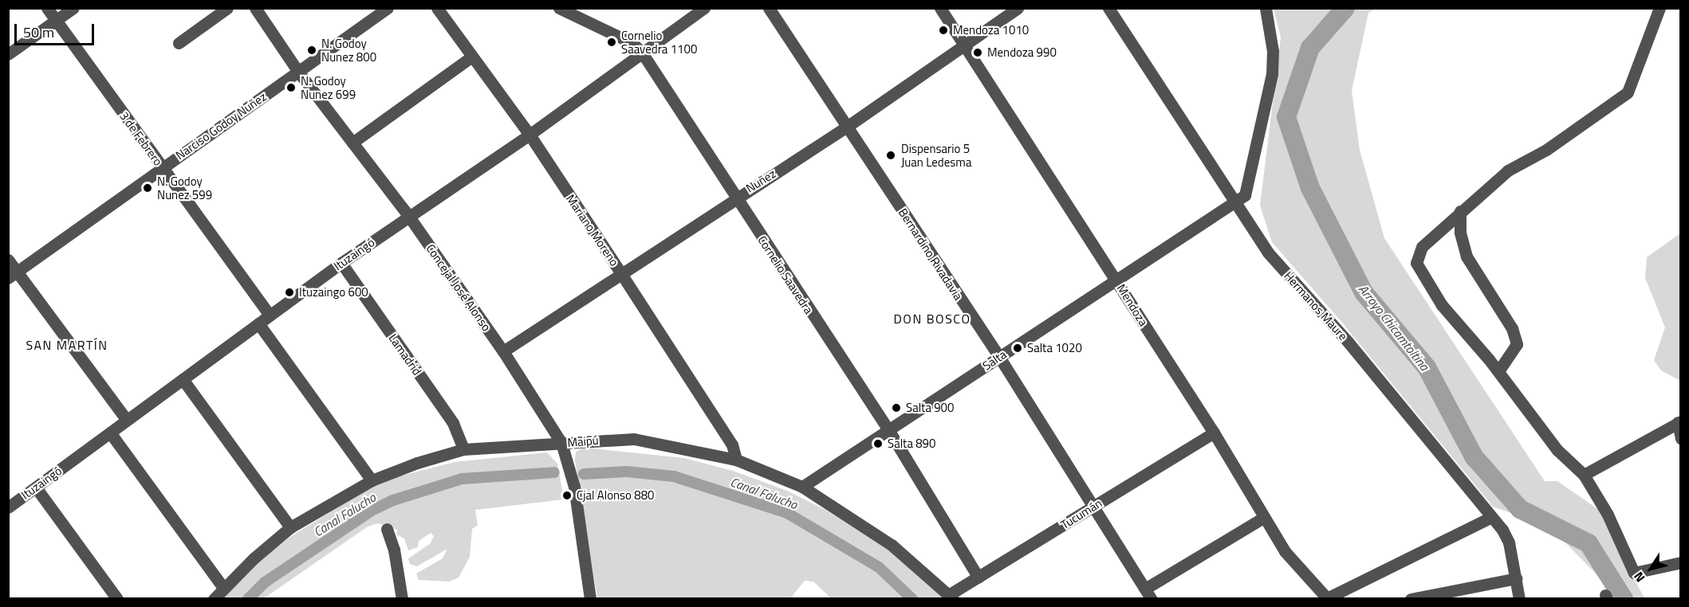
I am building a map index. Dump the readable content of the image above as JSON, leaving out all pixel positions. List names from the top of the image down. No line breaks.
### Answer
{"streets":{"street":["Narciso Godoy Nuñez","3 de Febrero","Nuñez","Mariano Moreno","Ituzaingó","Bernardino Rivadavia","Cornelio Saavedra","Concejal José Alonso","Mendoza","Hermanos Maure","Lamadrid","Salta","Maipú","Tucumán"]},"crossings":[["Narciso Godoy Nuñez","3 de Febrero"],["Narciso Godoy Nuñez","Concejal José Alonso"],["3 de Febrero","Ituzaingó"],["Nuñez","Mariano Moreno"],["Nuñez","Bernardino Rivadavia"],["Nuñez","Cornelio Saavedra"],["Nuñez","Concejal José Alonso"],["Nuñez","Mendoza"],["Mariano Moreno","Ituzaingó"],["Mariano Moreno","Maipú"],["Ituzaingó","Cornelio Saavedra"],["Ituzaingó","Concejal José Alonso"],["Ituzaingó","Lamadrid"],["Bernardino Rivadavia","Salta"],["Bernardino Rivadavia","Tucumán"],["Cornelio Saavedra","Salta"],["Cornelio Saavedra","Tucumán"],["Concejal José Alonso","Maipú"],["Mendoza","Salta"],["Mendoza","Tucumán"],["Hermanos Maure","Salta"],["Lamadrid","Maipú"],["Salta","Maipú"],["Maipú","Tucumán"]],"districts":["DON BOSCO","SAN MARTÍN"],"water":["Arroyo Chicamtoltina","Canal Falucho"],"places":["Mendoza 1010","Cornelio Saavedra 1100","N. Godoy Nunez 800","Mendoza 990","N. Godoy Nunez 699","Dispensario 5 Juan Ledesma","N. Godoy Nunez 599","Ituzaingo 600","Salta 1020","Salta 900","Salta 890","Cjal Alonso 880"],"scale_bar":"50 m","north":"bottom left"}
